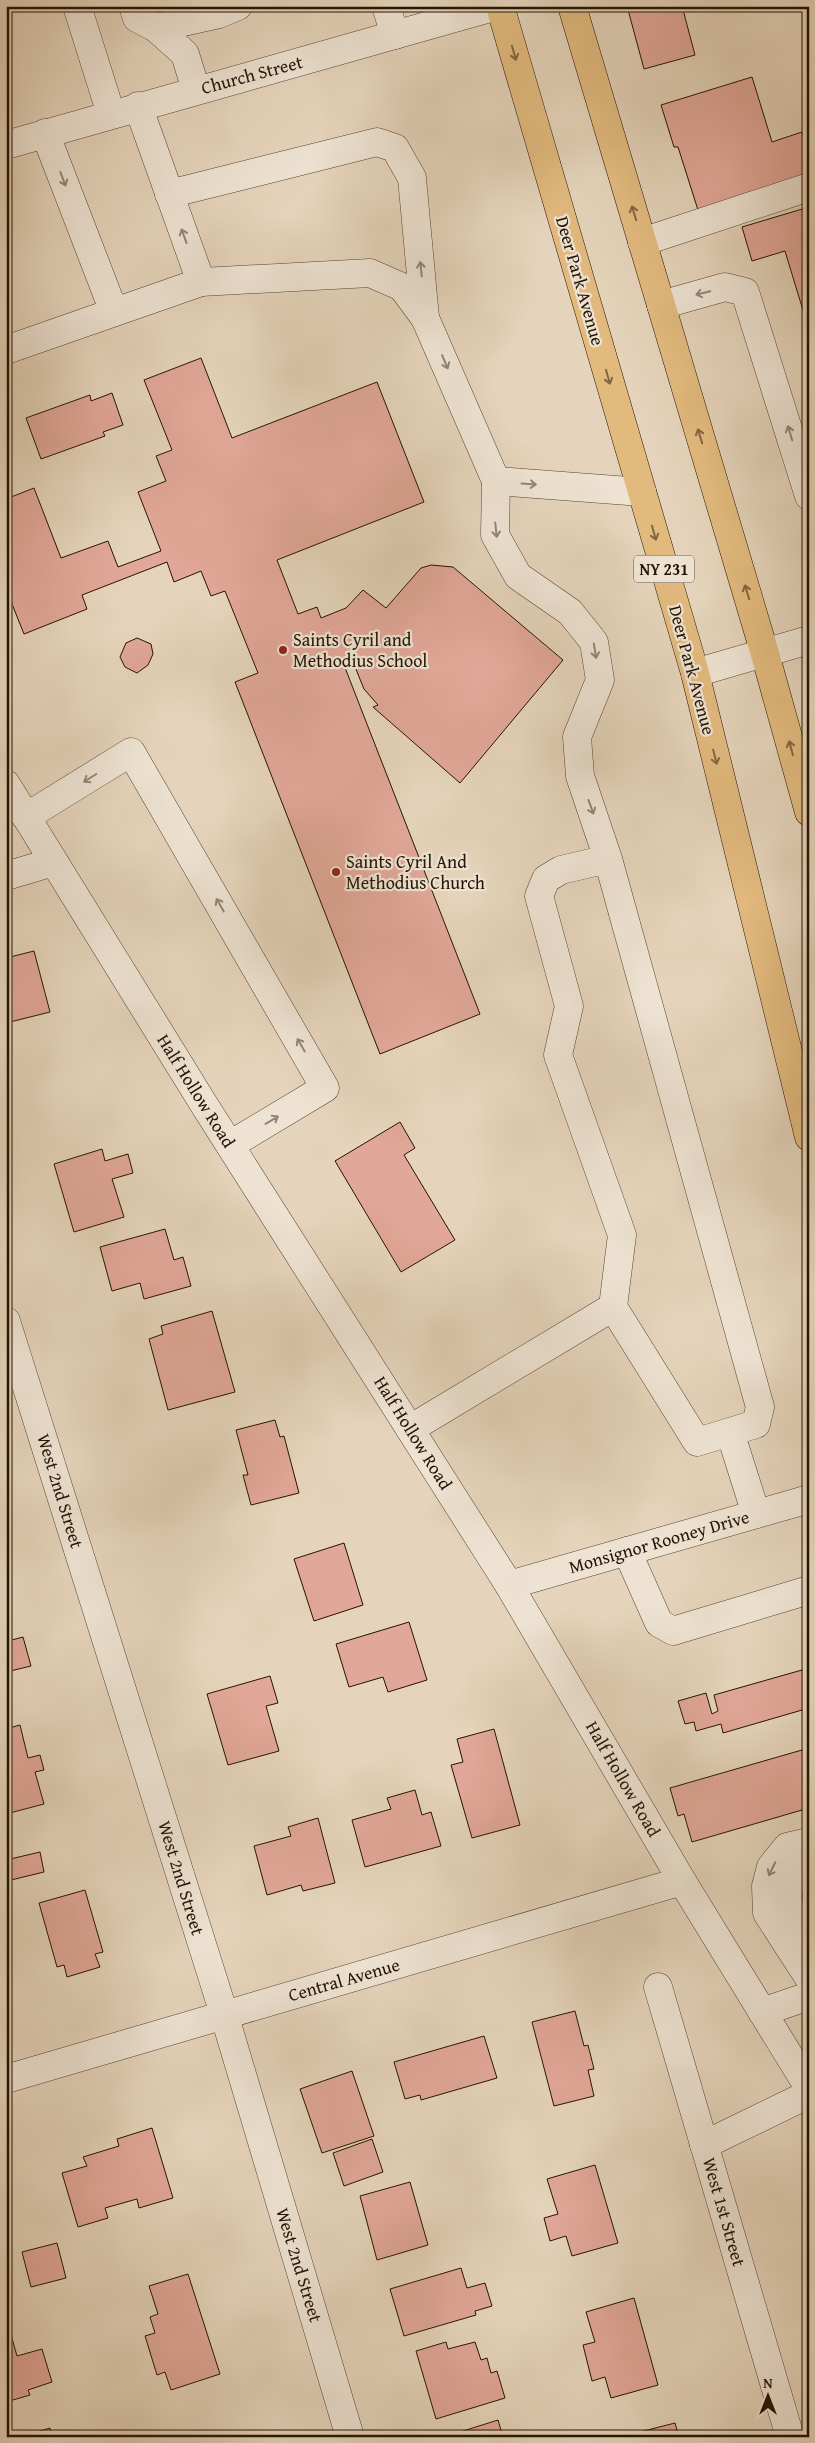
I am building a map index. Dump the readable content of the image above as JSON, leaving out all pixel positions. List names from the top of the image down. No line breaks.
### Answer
{"streets":{"main road":["Deer Park Avenue","NY 231"],"street":["Church Street","Half Hollow Road","West 2nd Street","Monsignor Rooney Drive","Central Avenue","West 1st Street"]},"crossings":[["Church Street","Deer Park Avenue"],["Half Hollow Road","Monsignor Rooney Drive"],["Half Hollow Road","Central Avenue"],["West 2nd Street","Central Avenue"]],"places":["Saints Cyril and Methodius School","Saints Cyril And Methodius Church"],"north":"top"}
